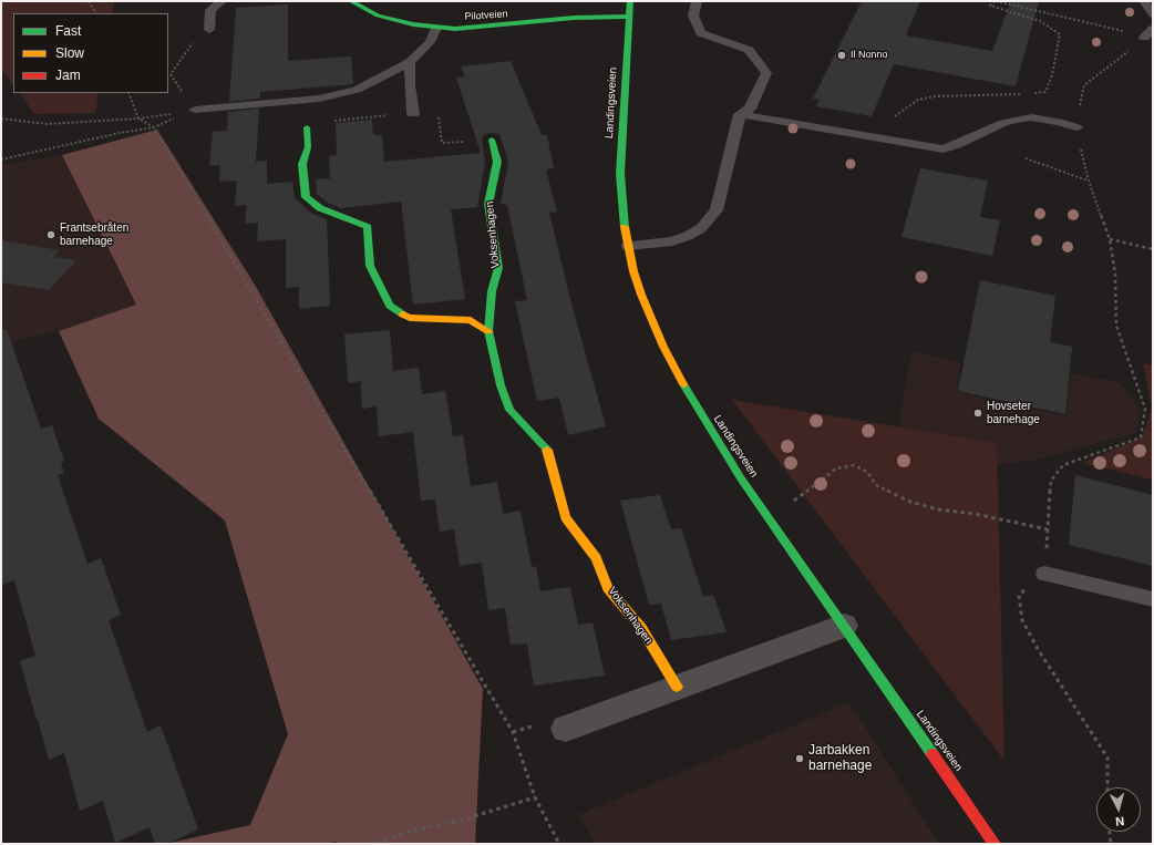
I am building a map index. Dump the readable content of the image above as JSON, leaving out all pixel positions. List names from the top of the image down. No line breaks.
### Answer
{"streets":{"street":["Pilotveien","Landingsveien","Voksenhagen"]},"crossings":[["Pilotveien","Landingsveien"]],"places":["Il Nonno","Frantsebråten barnehage","Hovseter barnehage","Jarbakken barnehage"],"legend":["Fast","Slow","Jam"],"north":"bottom"}
